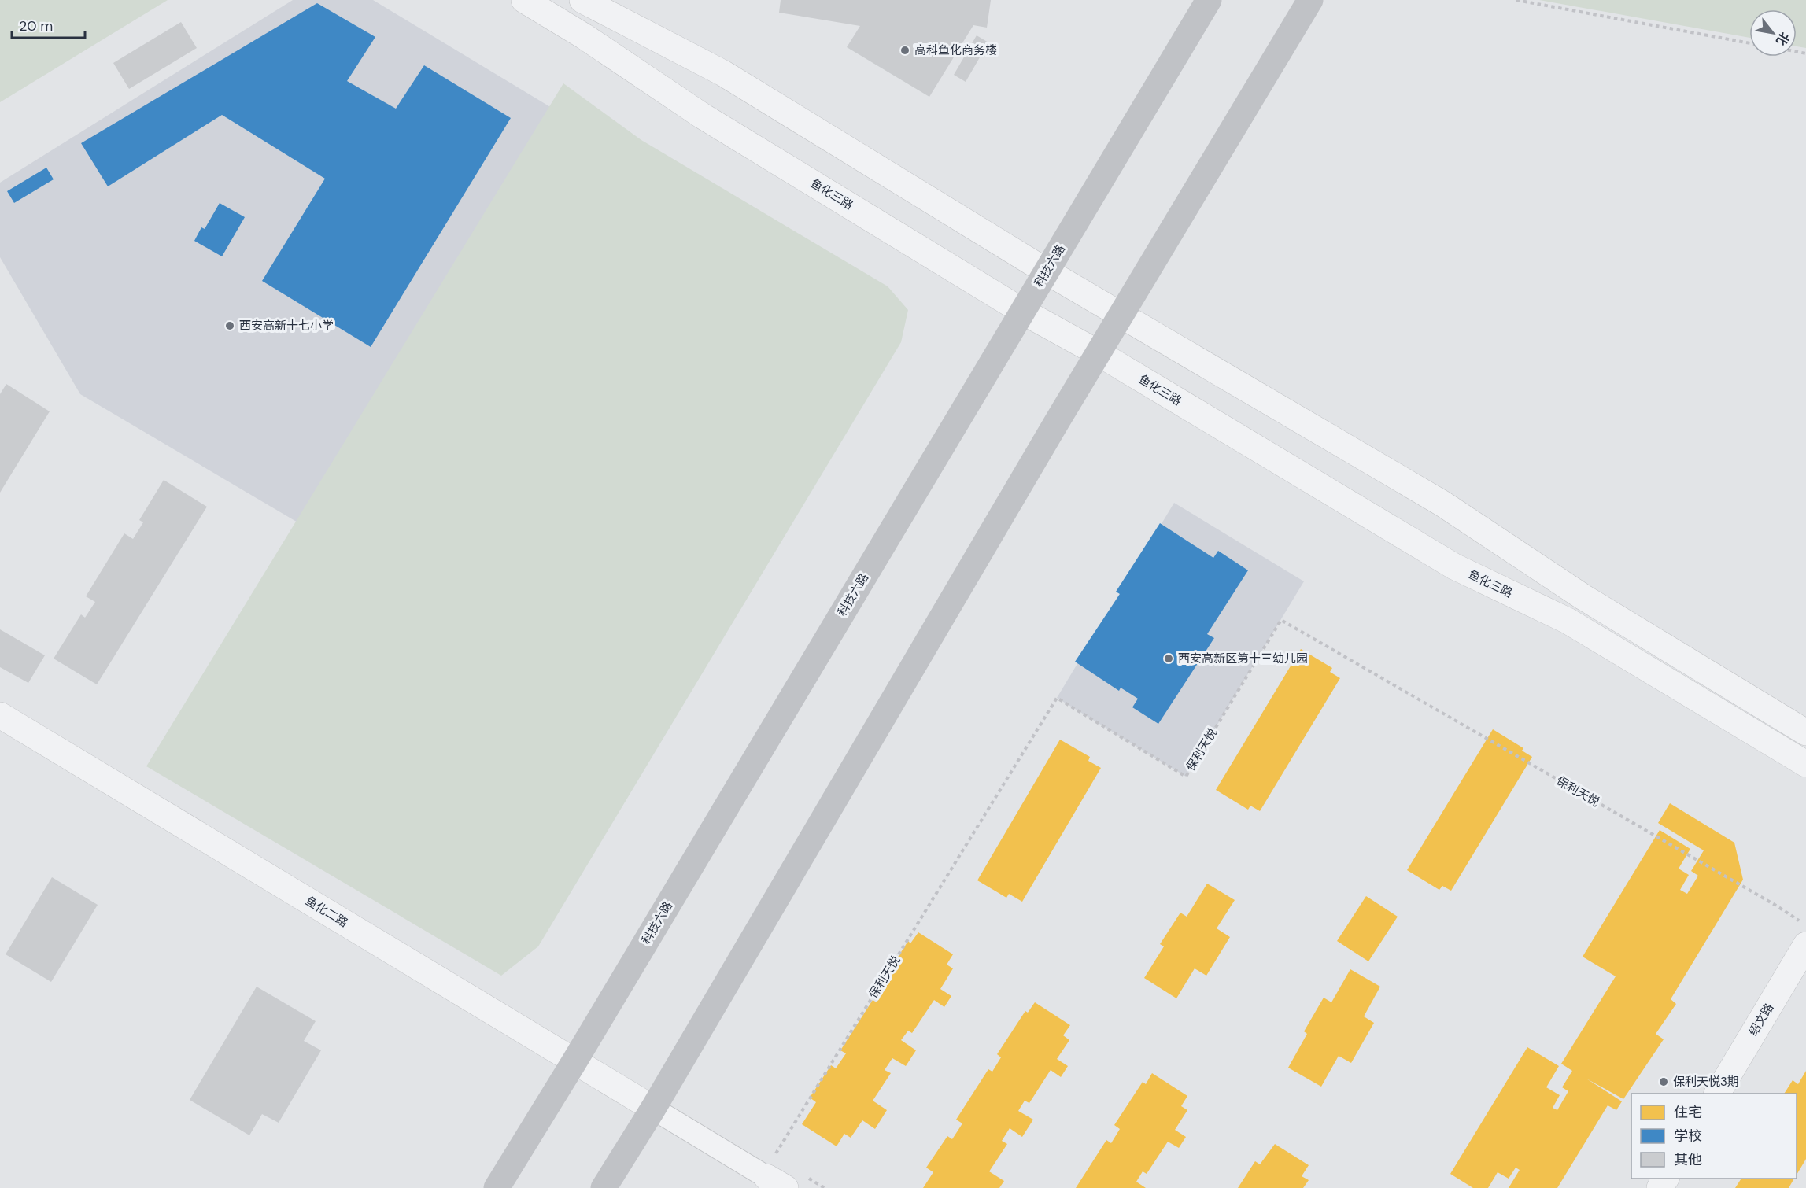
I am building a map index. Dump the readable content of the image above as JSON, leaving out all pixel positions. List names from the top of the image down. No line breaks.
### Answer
{"streets":{"main road":["科技六路"],"street":["鱼化三路","鱼化二路","绍文路"],"path":["保利天悦"]},"crossings":[["鱼化三路","科技六路"],["科技六路","鱼化二路"]],"places":["高科鱼化商务楼","西安高新十七小学","西安高新区第十三幼儿园","保利天悦3期"],"legend":["住宅","学校","其他"],"scale_bar":"20 m","north":"bottom right"}
